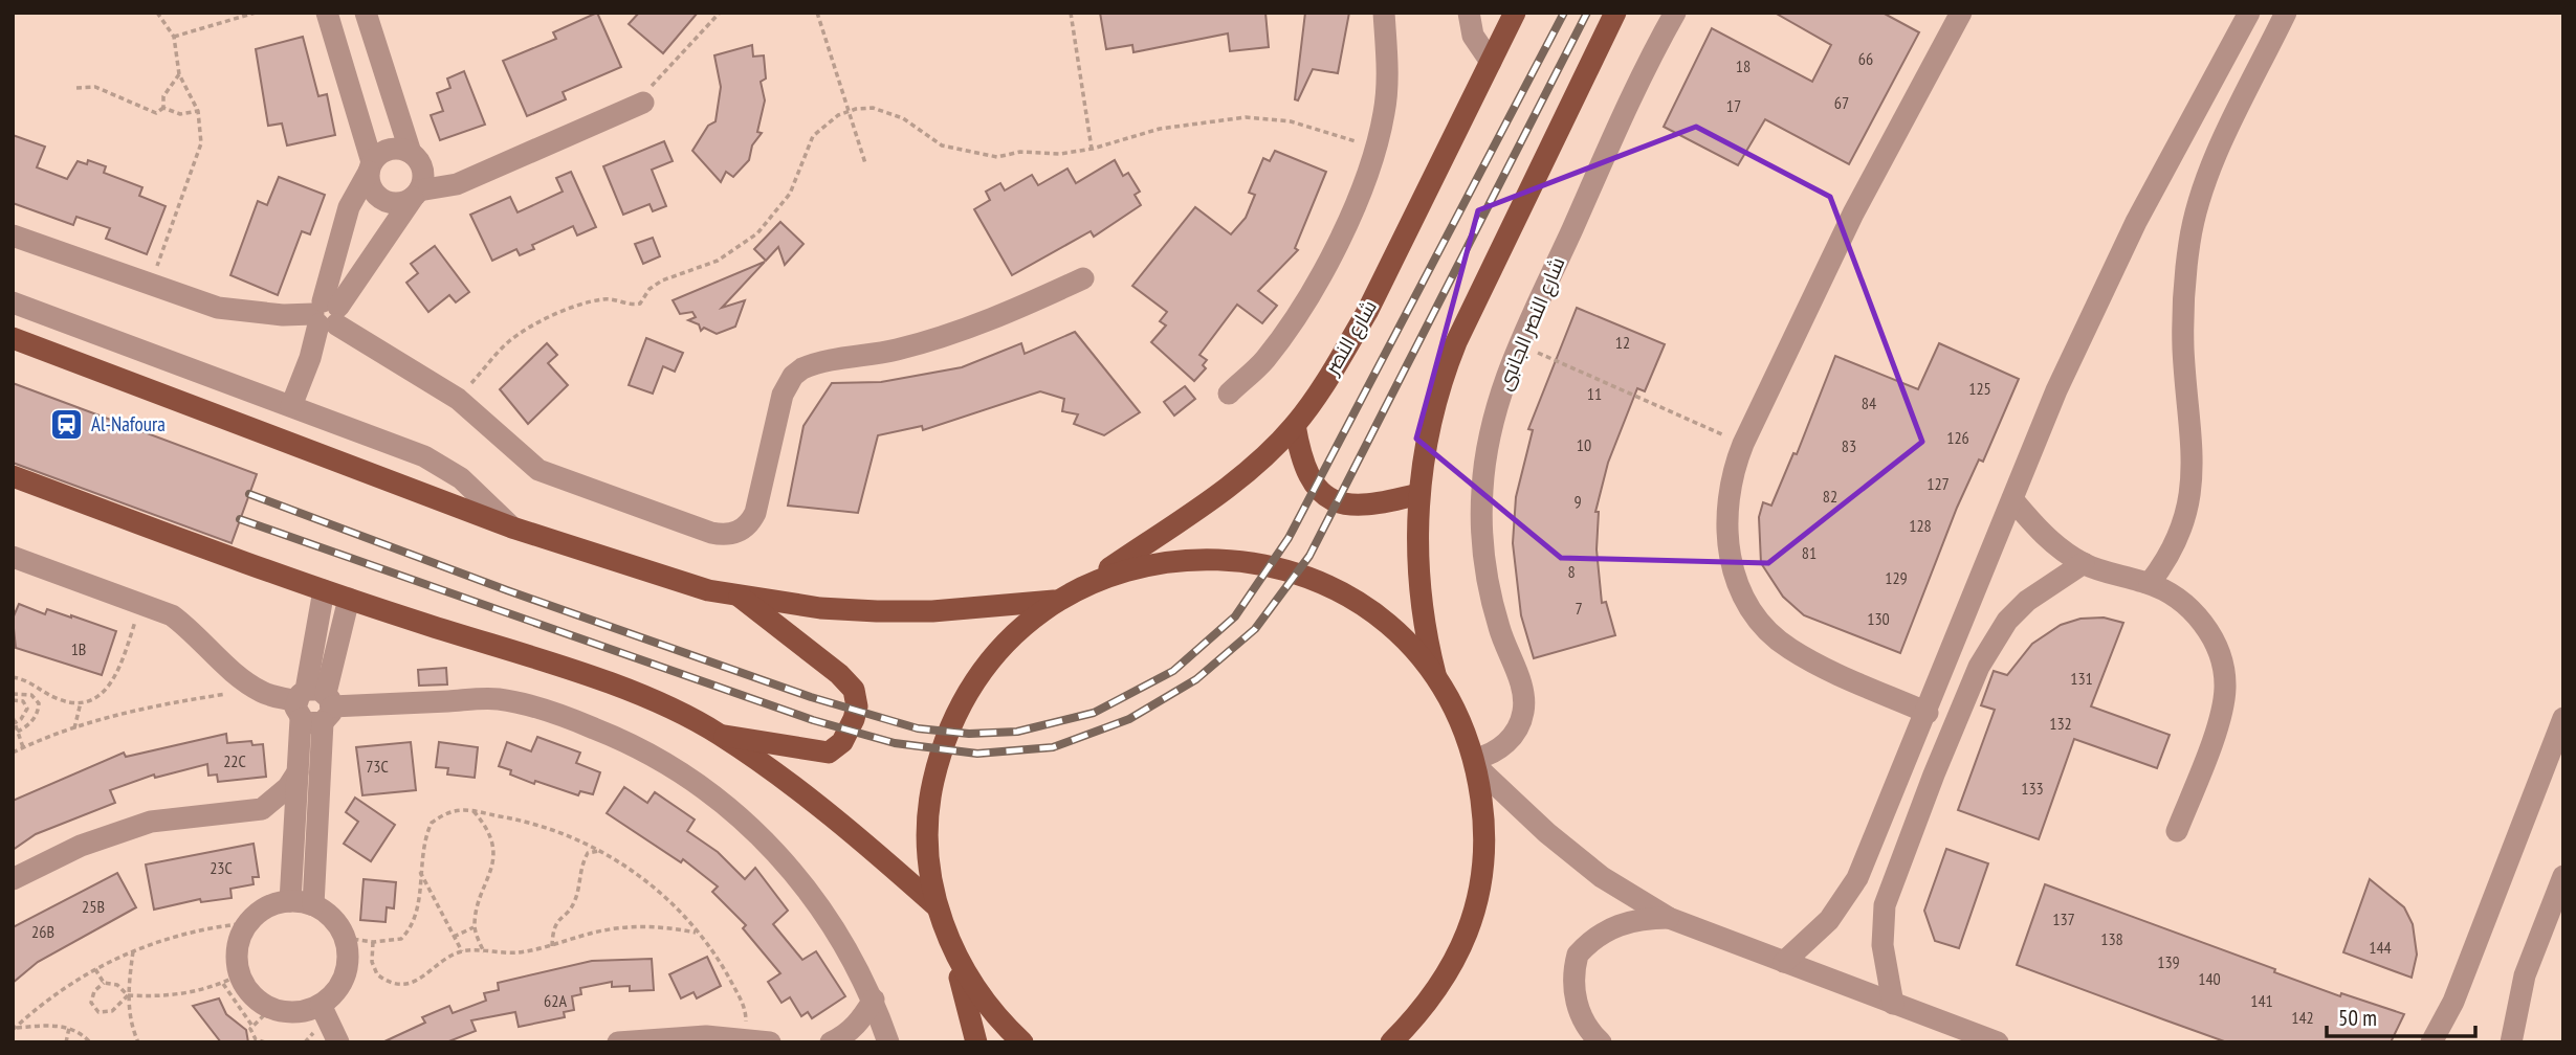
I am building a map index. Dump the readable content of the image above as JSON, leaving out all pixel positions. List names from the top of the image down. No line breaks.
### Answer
{"streets":{"main road":["شارع النصر"],"street":["شارع النصر الجانبى"]},"places":{"station":["Al-Nafoura"]},"house_numbers":["66","18","67","17","12","125","11","84","126","10","83","127","82","9","128","81","8","129","7","130","1B","131","132","22C","73C","133","23C","25B","137","26B","138","144","139","140","62A","141","142"],"scale_bar":"50 m"}
